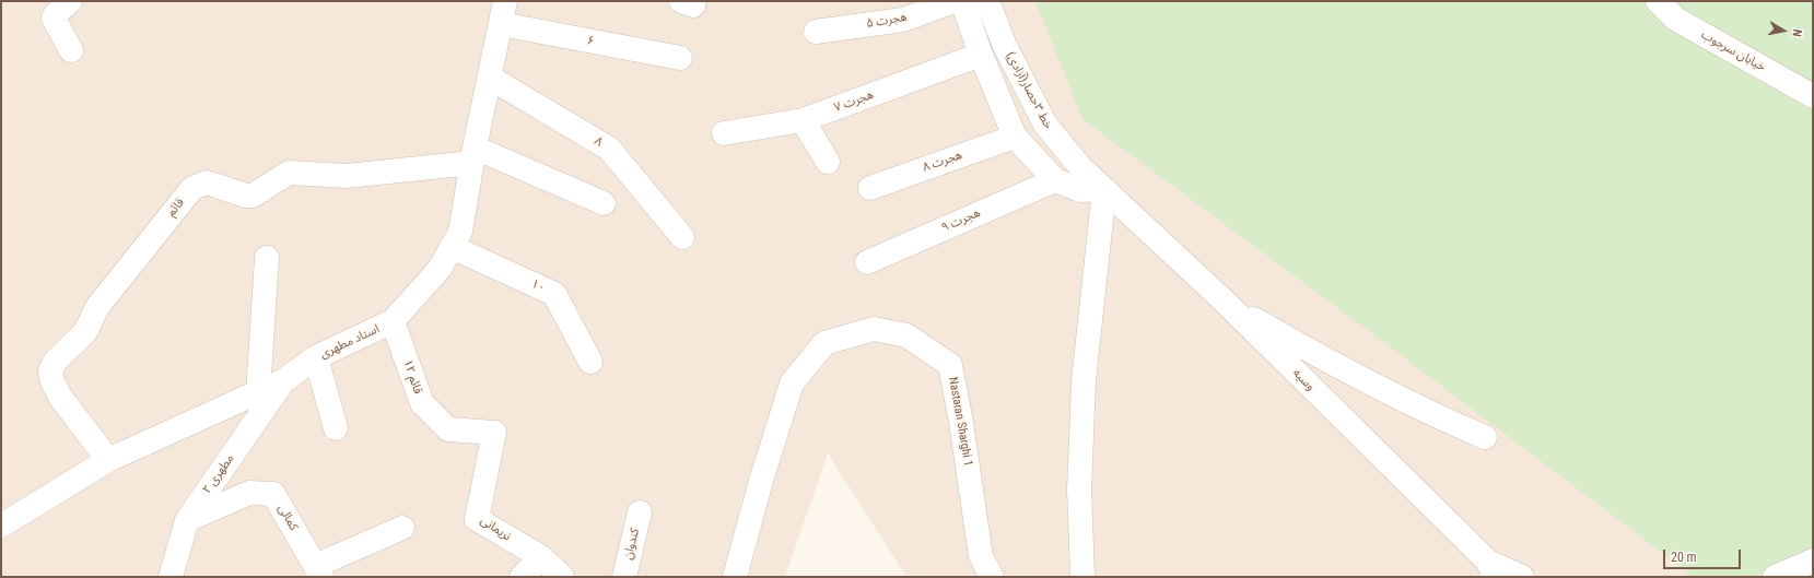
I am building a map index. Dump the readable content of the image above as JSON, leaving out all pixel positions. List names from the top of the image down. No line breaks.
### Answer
{"streets":{"street":["هجرت ۵","۶","خیابان سرجوب","خط ۳حصار(آزادی)","هجرت ۷","۸","هجرت ۸","قائم","هجرت ۹","۱۰","استاد مطهری","قائم ۱۲","وسیه","Nastaran Sharghi 1","مطهری ۲","کمالی","نریمانی","کندوان"]},"crossings":[["۶","استاد مطهری"],["خط ۳حصار(آزادی)","وسیه"],["۸","استاد مطهری"],["قائم","استاد مطهری"],["۱۰","استاد مطهری"],["استاد مطهری","قائم ۱۲"],["استاد مطهری","مطهری ۲"],["قائم ۱۲","نریمانی"],["مطهری ۲","کمالی"]],"scale_bar":"20 m","north":"right"}
